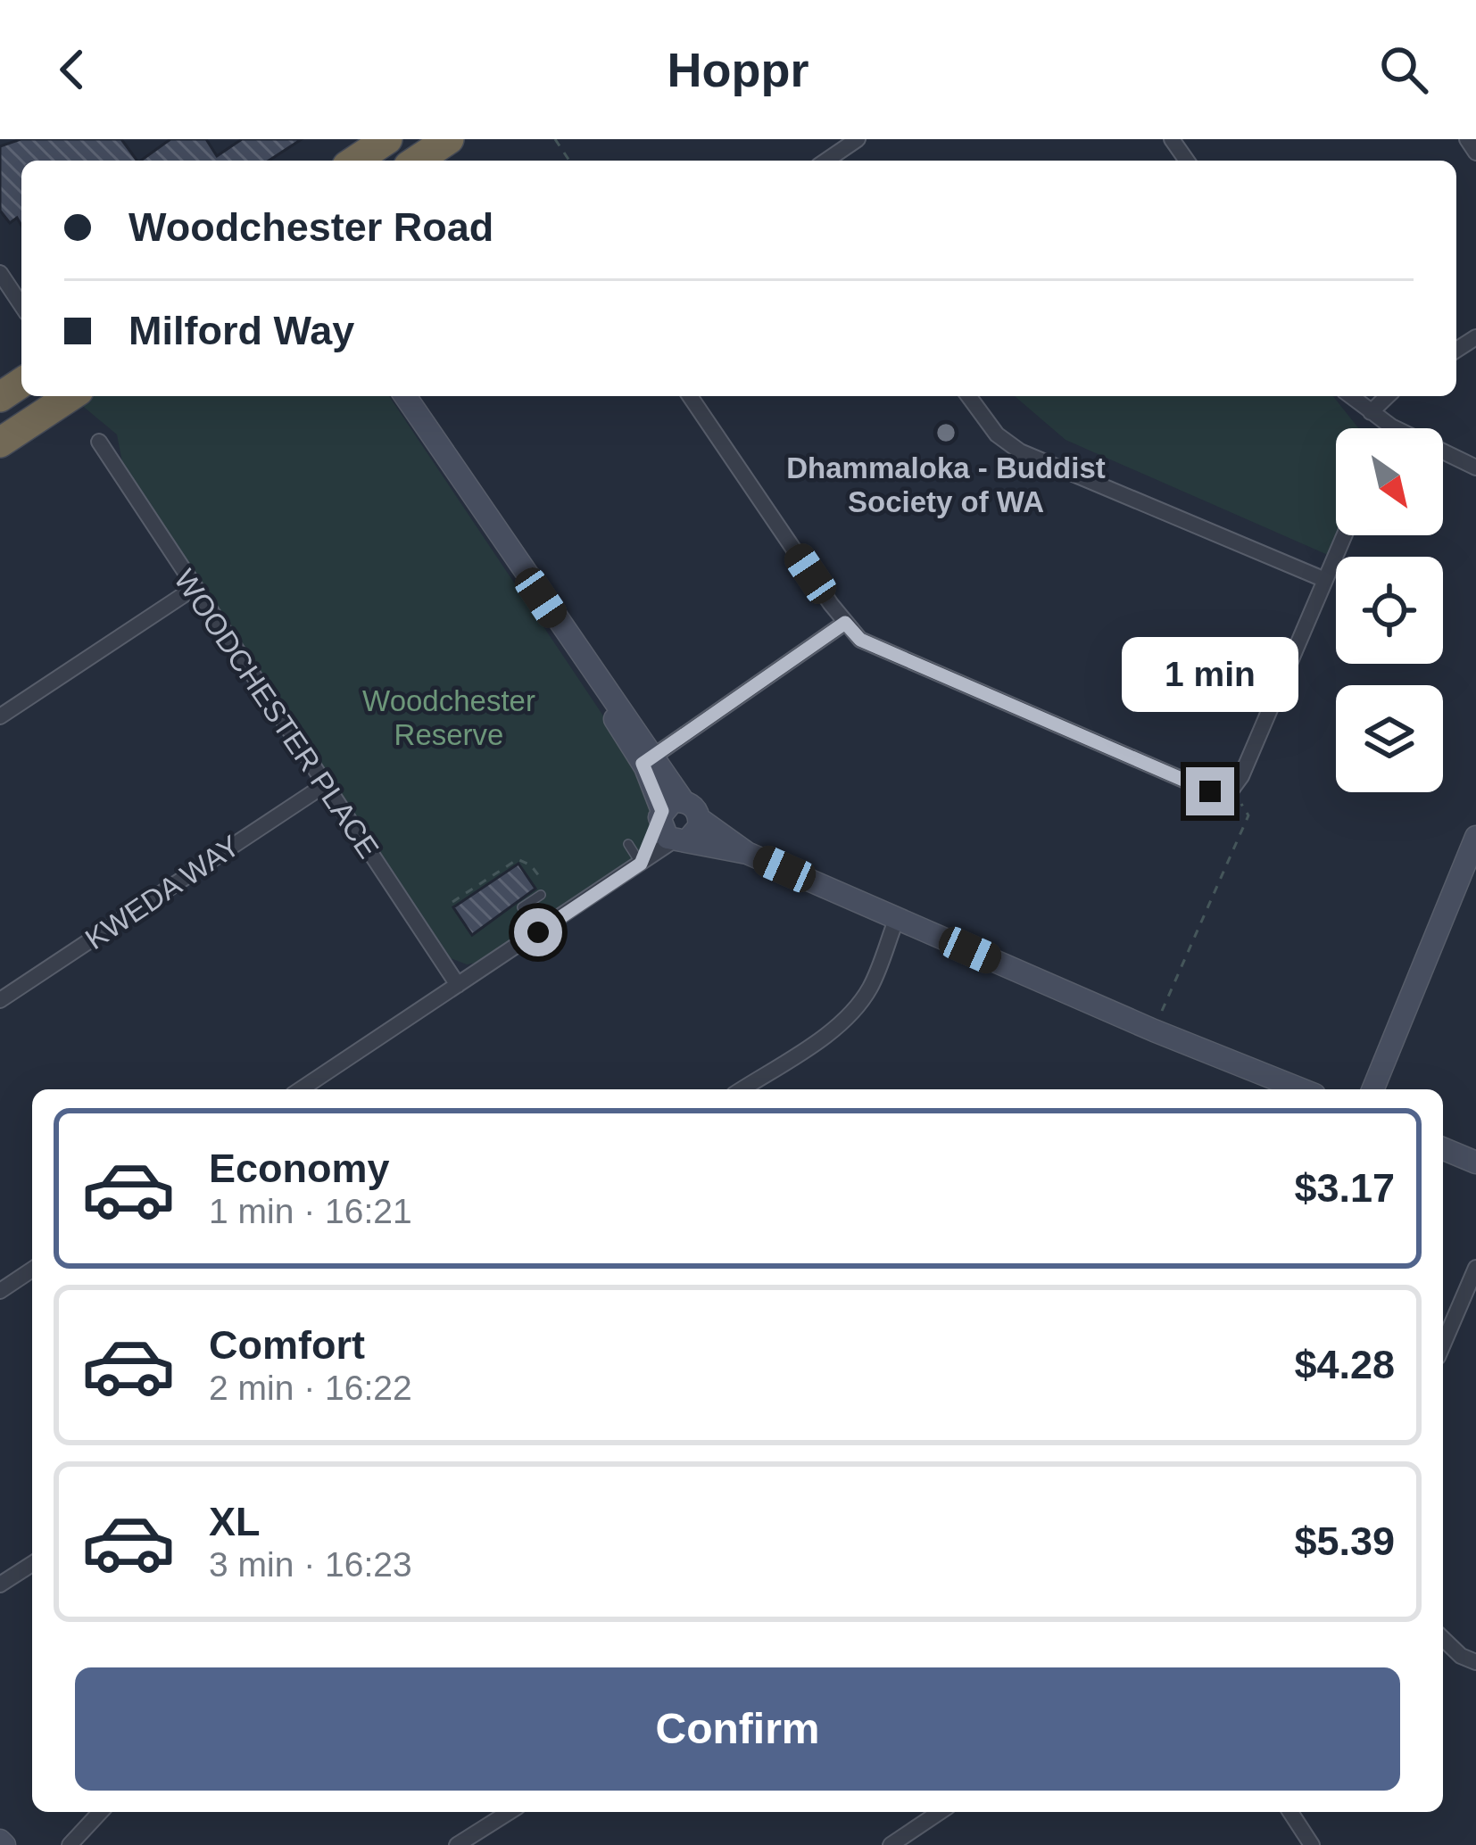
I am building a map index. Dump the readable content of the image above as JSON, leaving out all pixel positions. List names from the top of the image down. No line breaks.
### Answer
{"streets":{"street":["WOODCHESTER PLACE","KWEDA WAY"]},"crossings":[["WOODCHESTER PLACE","KWEDA WAY"]],"parks":["Woodchester Reserve"],"places":["Dhammaloka - Buddist Society of WA"],"north":"bottom right","page":{"header":"Hoppr","banner":["Woodchester Road","Milford Way"],"bubble":"1 min","list":[{"name":"Economy","note":"1 min · 16:21","value":"$3.17"},{"name":"Comfort","note":"2 min · 16:22","value":"$4.28"},{"name":"XL","note":"3 min · 16:23","value":"$5.39"}],"buttons":"Confirm"}}
